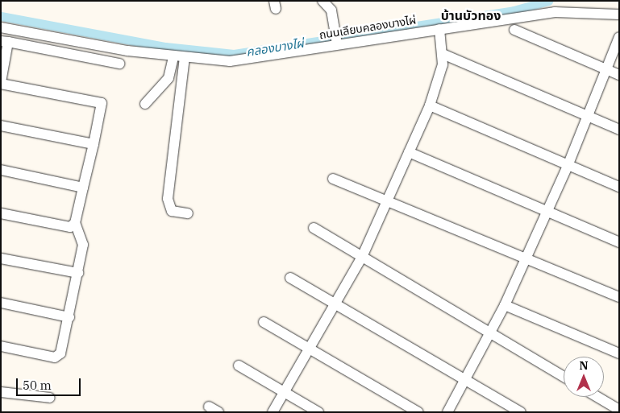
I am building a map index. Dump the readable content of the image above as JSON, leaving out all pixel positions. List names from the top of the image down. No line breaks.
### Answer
{"streets":{"street":["ถนนเลียบคลองบางไผ่"]},"districts":["บ้านบัวทอง"],"water":["คลองบางไผ่"],"scale_bar":"50 m","north":"top"}
